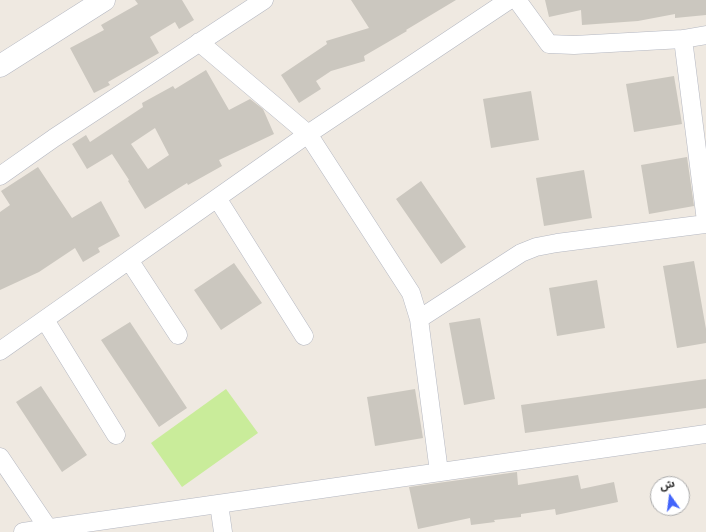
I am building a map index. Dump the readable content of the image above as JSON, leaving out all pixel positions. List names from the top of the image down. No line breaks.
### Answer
{"north":"top"}
